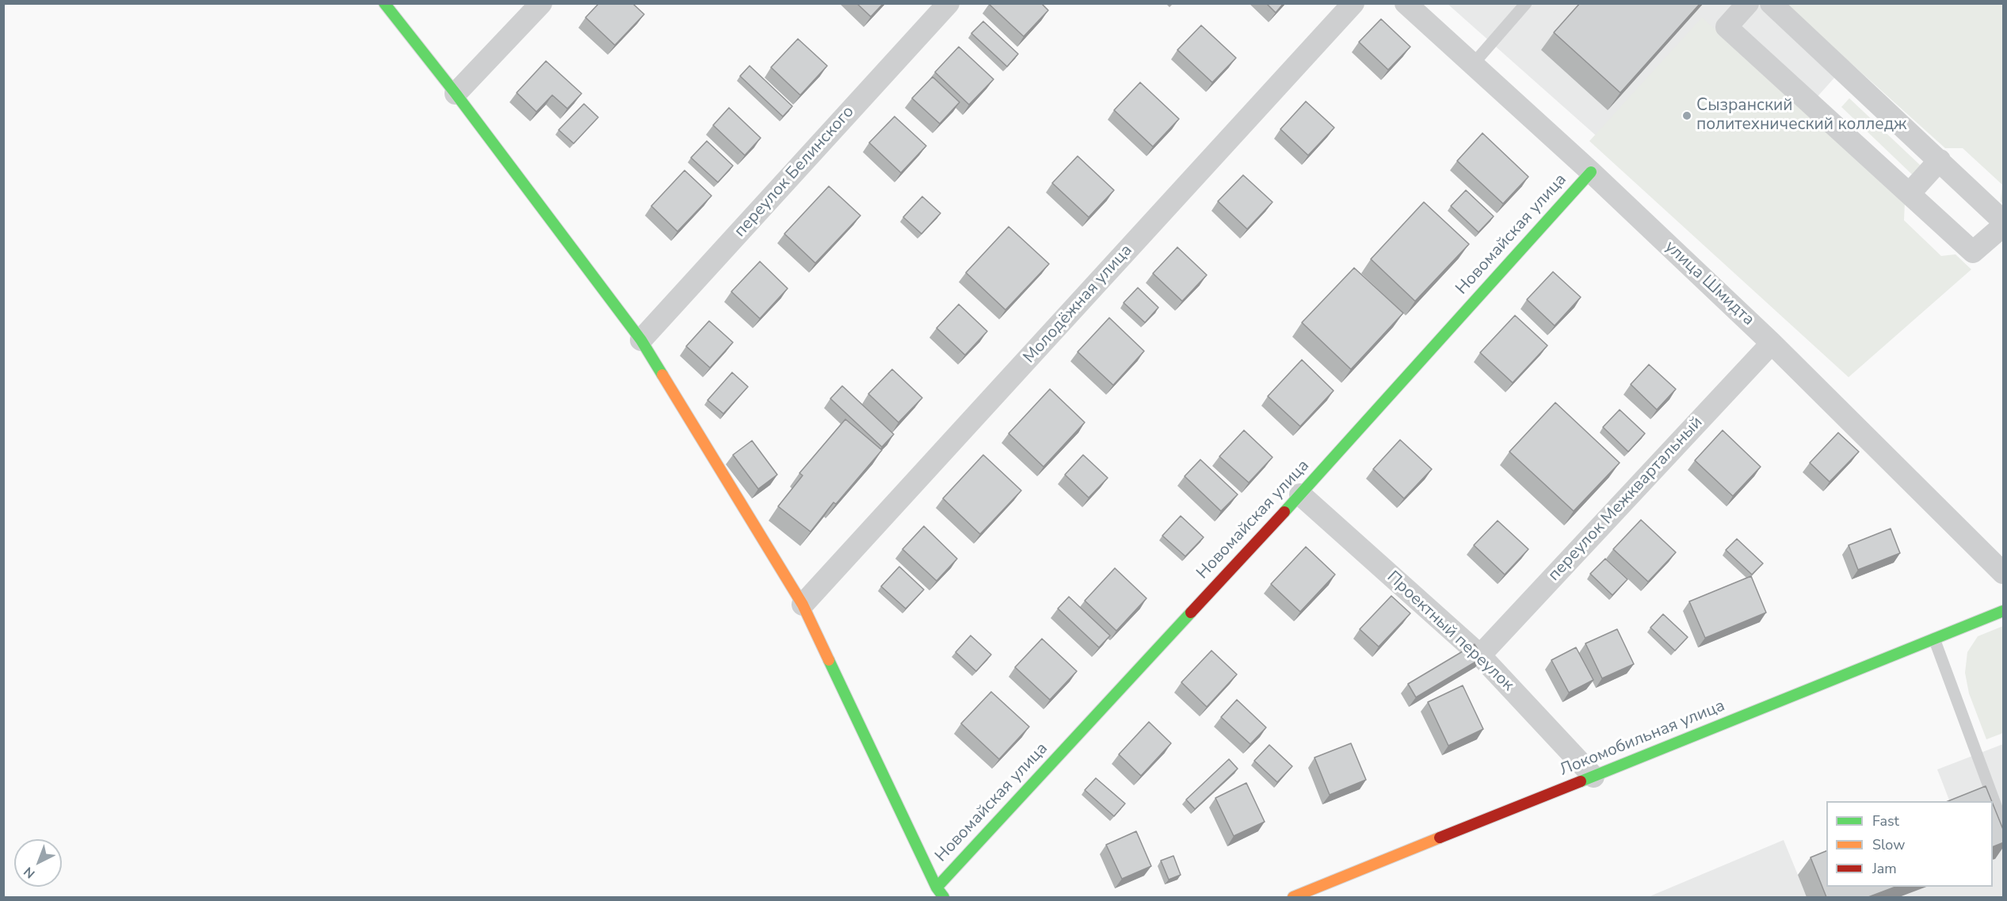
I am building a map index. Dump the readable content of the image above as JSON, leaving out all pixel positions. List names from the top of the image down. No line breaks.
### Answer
{"streets":{"street":["переулок Белинского","Новомайская улица","улица Шмидта","Молодёжная улица","переулок Межквартальный","Проектный переулок","Локомобильная улица"]},"crossings":[["Новомайская улица","улица Шмидта"],["Новомайская улица","Проектный переулок"],["улица Шмидта","переулок Межквартальный"],["переулок Межквартальный","Проектный переулок"],["Проектный переулок","Локомобильная улица"]],"places":["Сызранский политехнический колледж"],"legend":["Fast","Slow","Jam"],"north":"bottom left"}
